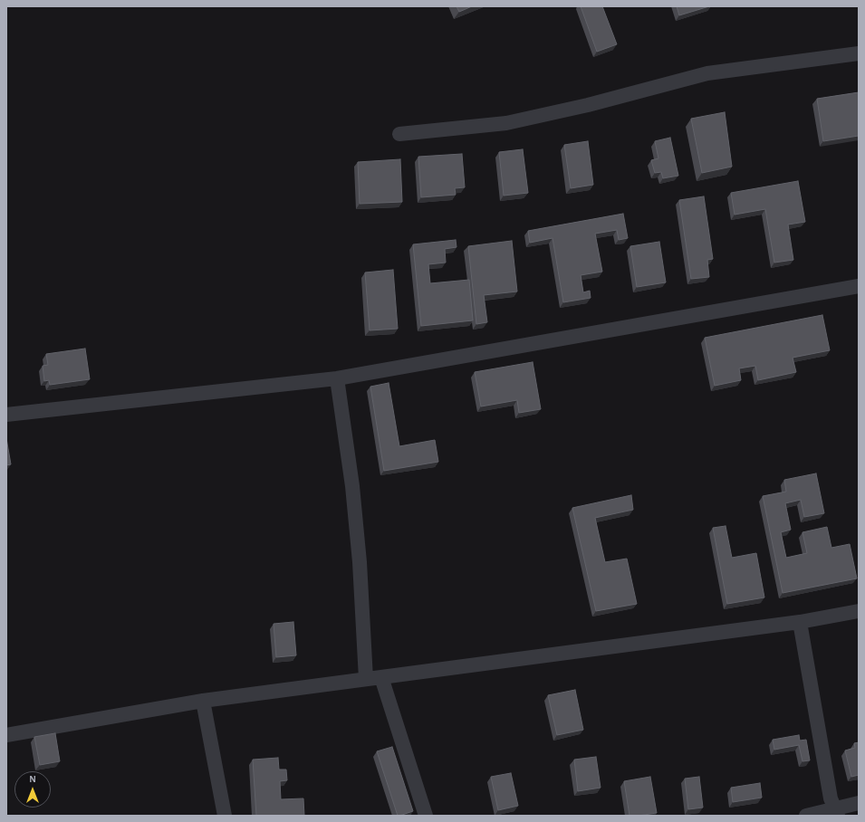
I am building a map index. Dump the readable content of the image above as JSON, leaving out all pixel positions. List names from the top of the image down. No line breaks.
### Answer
{"north":"top"}
